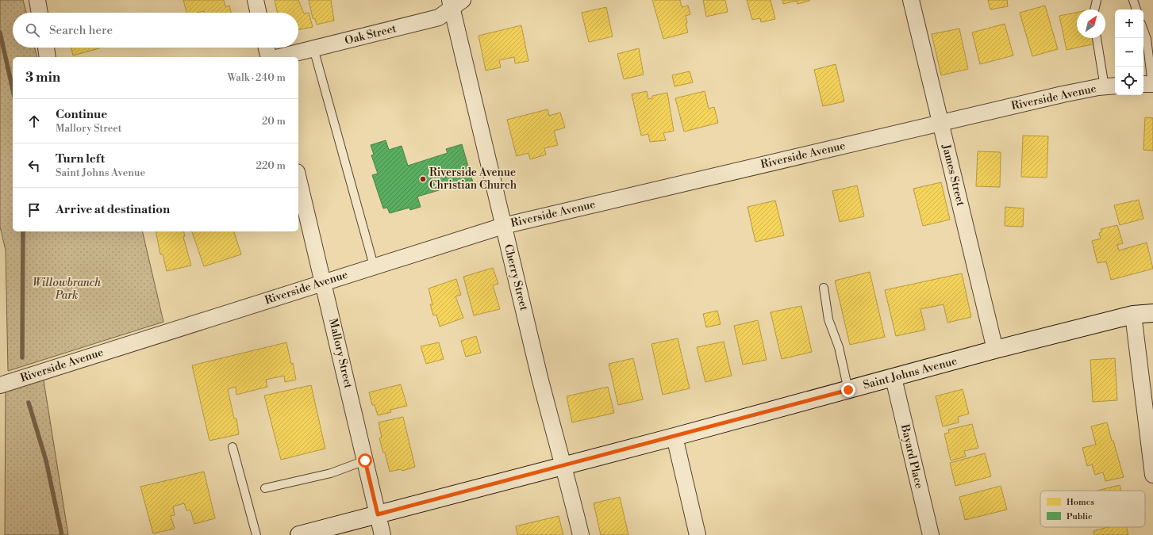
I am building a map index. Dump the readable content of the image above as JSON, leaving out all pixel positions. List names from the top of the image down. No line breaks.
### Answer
{"streets":{"main road":["Saint Johns Avenue"],"street":["Oak Street","Riverside Avenue","James Street","Cherry Street","Mallory Street","Bayard Place"]},"crossings":[["Oak Street","Cherry Street"],["Riverside Avenue","James Street"],["Riverside Avenue","Cherry Street"],["Riverside Avenue","Mallory Street"],["James Street","Saint Johns Avenue"],["Cherry Street","Saint Johns Avenue"],["Mallory Street","Saint Johns Avenue"],["Saint Johns Avenue","Bayard Place"]],"parks":["Willowbranch Park"],"places":["Riverside Avenue Christian Church"],"legend":["Homes","Public"],"north":"top right","page":{"map_buttons":["+","−"],"search":"Search here","heading":["3 min","Walk · 240 m"],"list":[["Continue","Mallory Street","20 m"],["Turn left","Saint Johns Avenue","220 m"],"Arrive at destination"]}}
